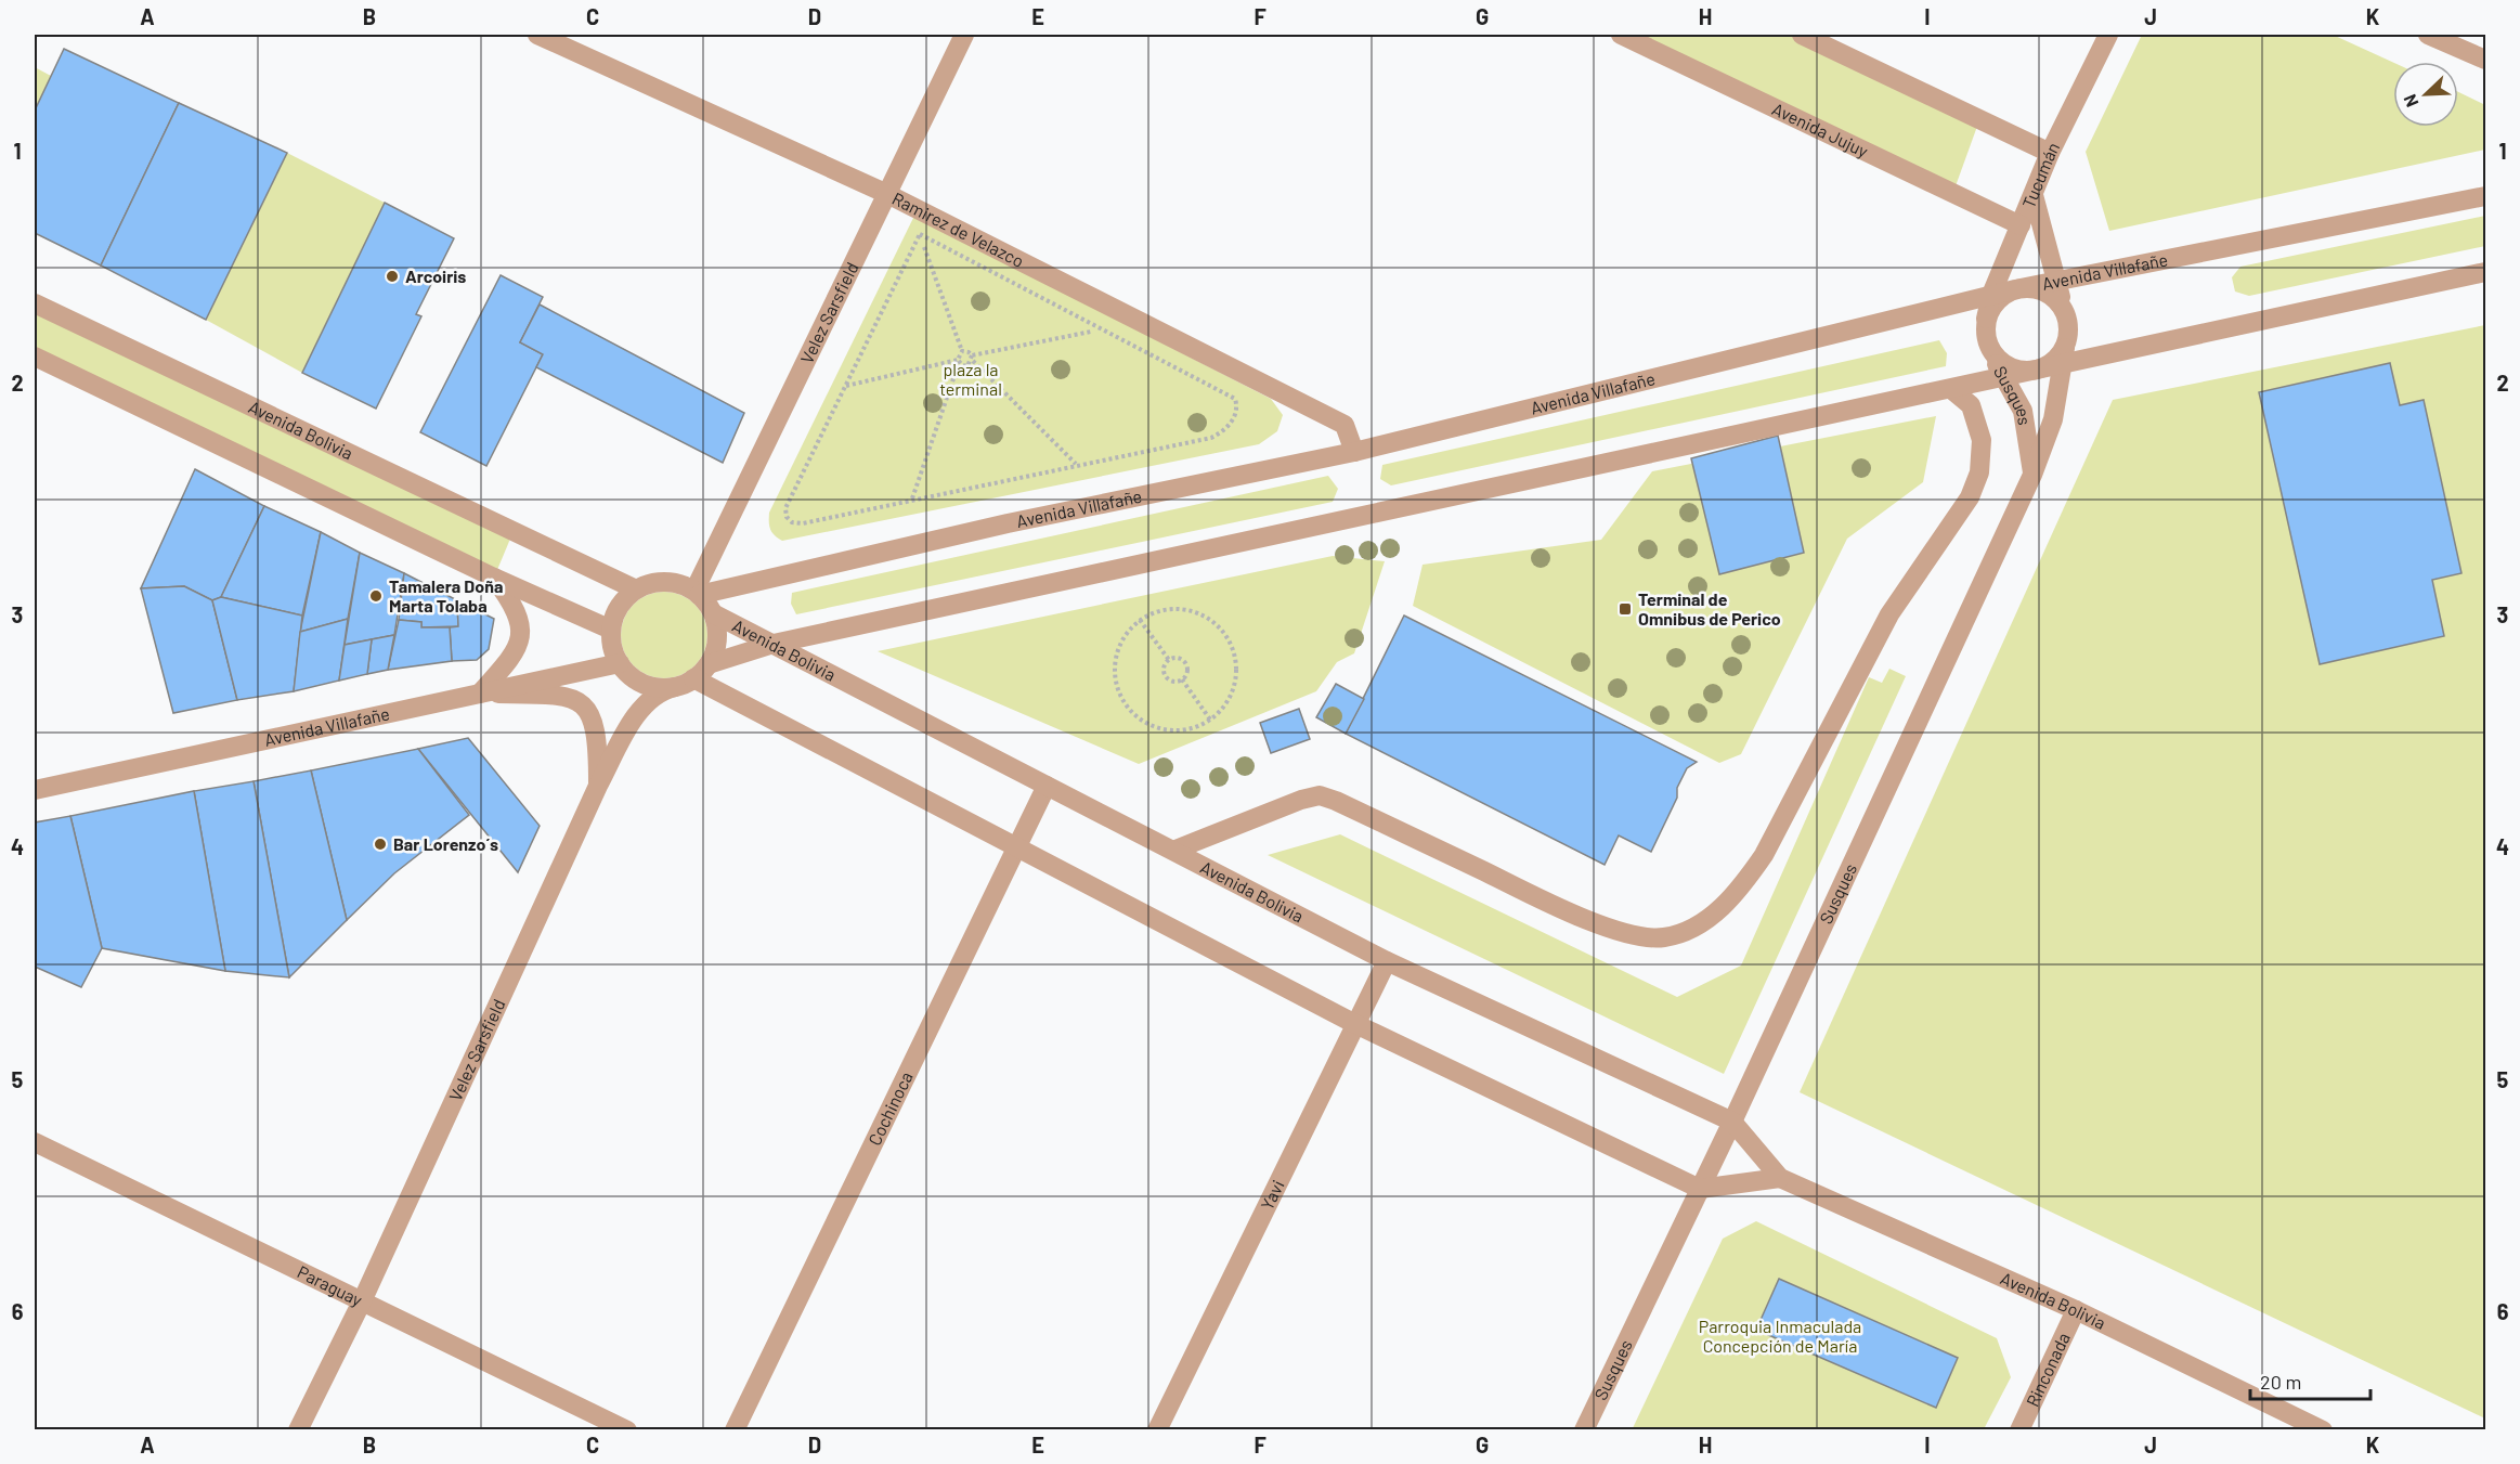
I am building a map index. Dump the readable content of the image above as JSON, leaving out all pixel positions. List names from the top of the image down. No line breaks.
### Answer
{"streets":{"street":["Avenida Jujuy","Tucumán","Ramirez de Velazco","Avenida Villafañe","Velez Sarsfield","Susques","Avenida Bolivia","Cochinoca","Yavi","Paraguay","Rinconada"]},"crossings":[["Avenida Jujuy","Tucumán"],["Tucumán","Avenida Villafañe"],["Tucumán","Susques"],["Ramirez de Velazco","Avenida Villafañe"],["Ramirez de Velazco","Velez Sarsfield"],["Avenida Villafañe","Velez Sarsfield"],["Avenida Villafañe","Susques"],["Avenida Villafañe","Avenida Bolivia"],["Velez Sarsfield","Avenida Bolivia"],["Velez Sarsfield","Paraguay"],["Susques","Avenida Bolivia"],["Avenida Bolivia","Cochinoca"],["Avenida Bolivia","Yavi"],["Avenida Bolivia","Rinconada"]],"parks":["plaza la terminal","Parroquia Inmaculada Concepción de María"],"places":{"other":["Arcoiris","Tamalera Doña Marta Tolaba","Bar Lorenzo´s"],"transit":["Terminal de Omnibus de Perico"]},"scale_bar":"20 m","north":"bottom left","grid":{"columns":["A","B","C","D","E","F","G","H","I","J","K"],"rows":["1","2","3","4","5","6"]}}
